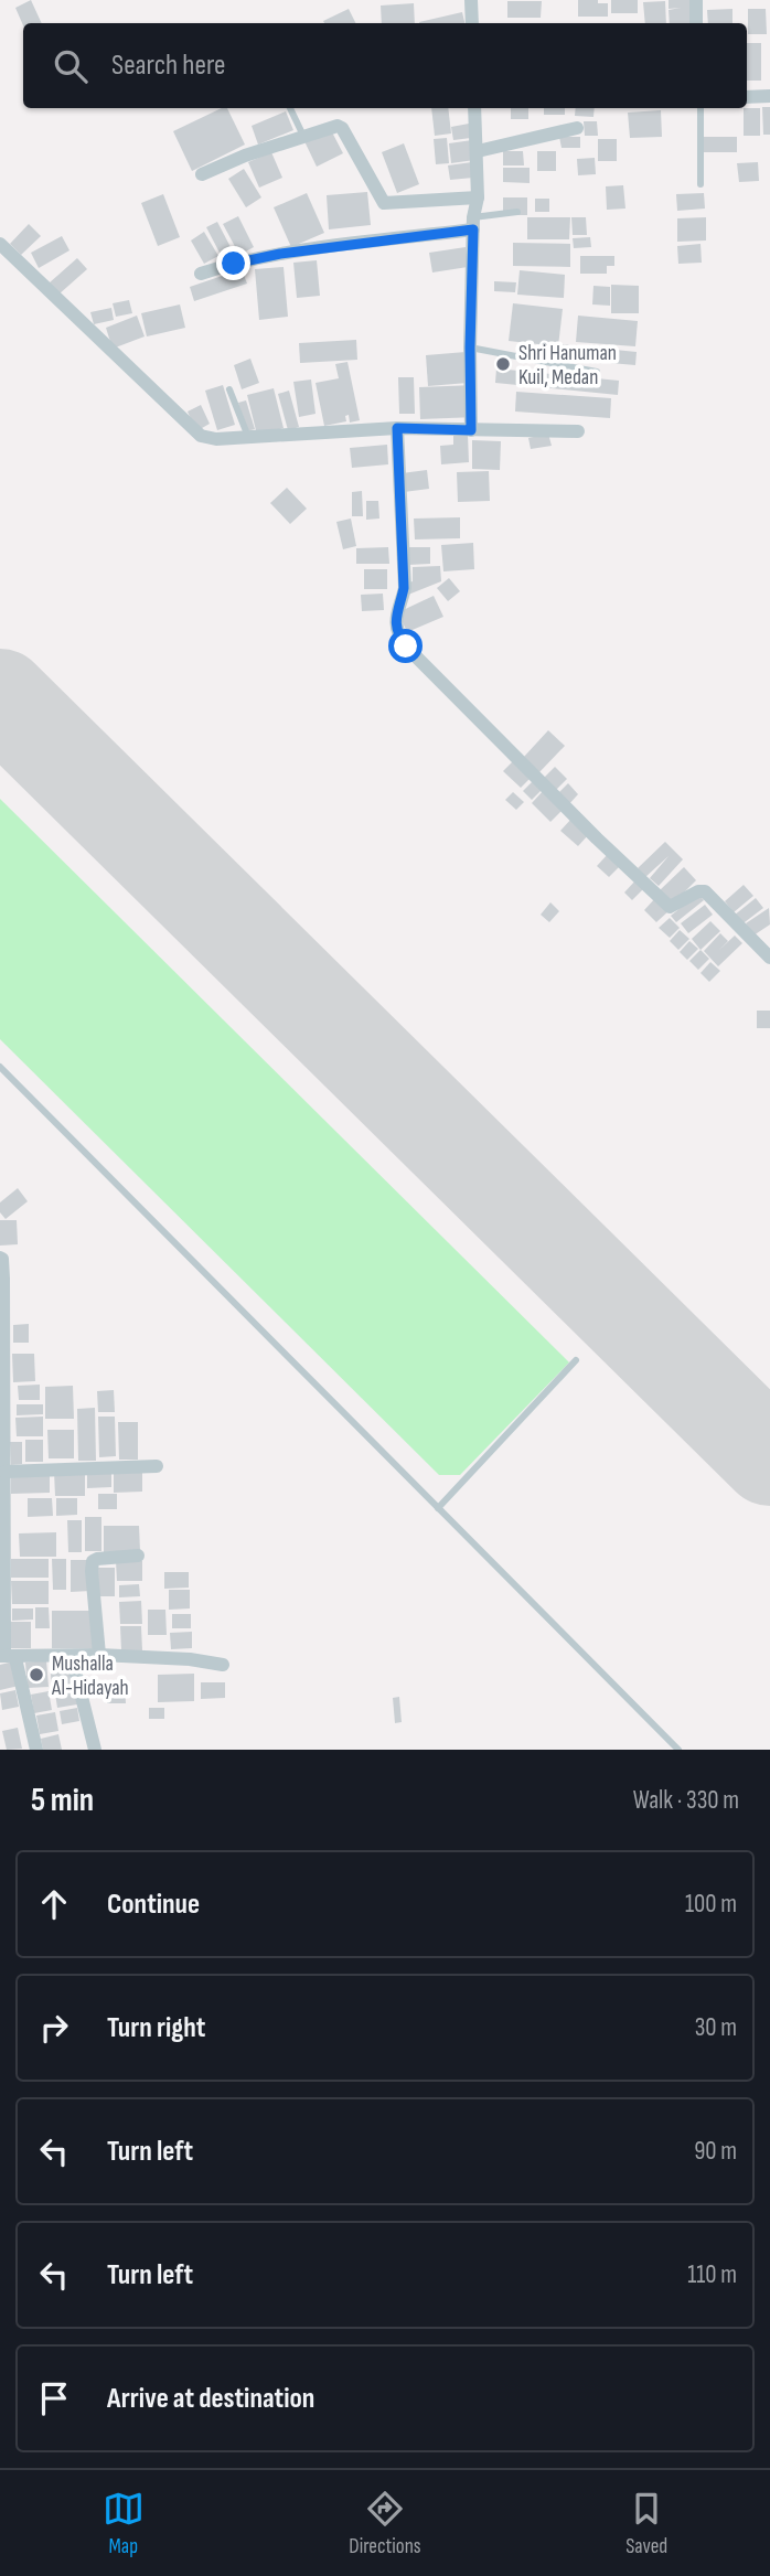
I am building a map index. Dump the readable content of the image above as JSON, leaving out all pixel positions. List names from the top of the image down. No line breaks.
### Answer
{"places":["Shri Hanuman Kuil, Medan","Mushalla Al-Hidayah"],"page":{"search":"Search here","heading":["5 min","Walk · 330 m"],"list":[["Continue","100 m"],["Turn right","30 m"],["Turn left","90 m"],["Turn left","110 m"],"Arrive at destination"],"nav":["Map","Directions","Saved"]}}
